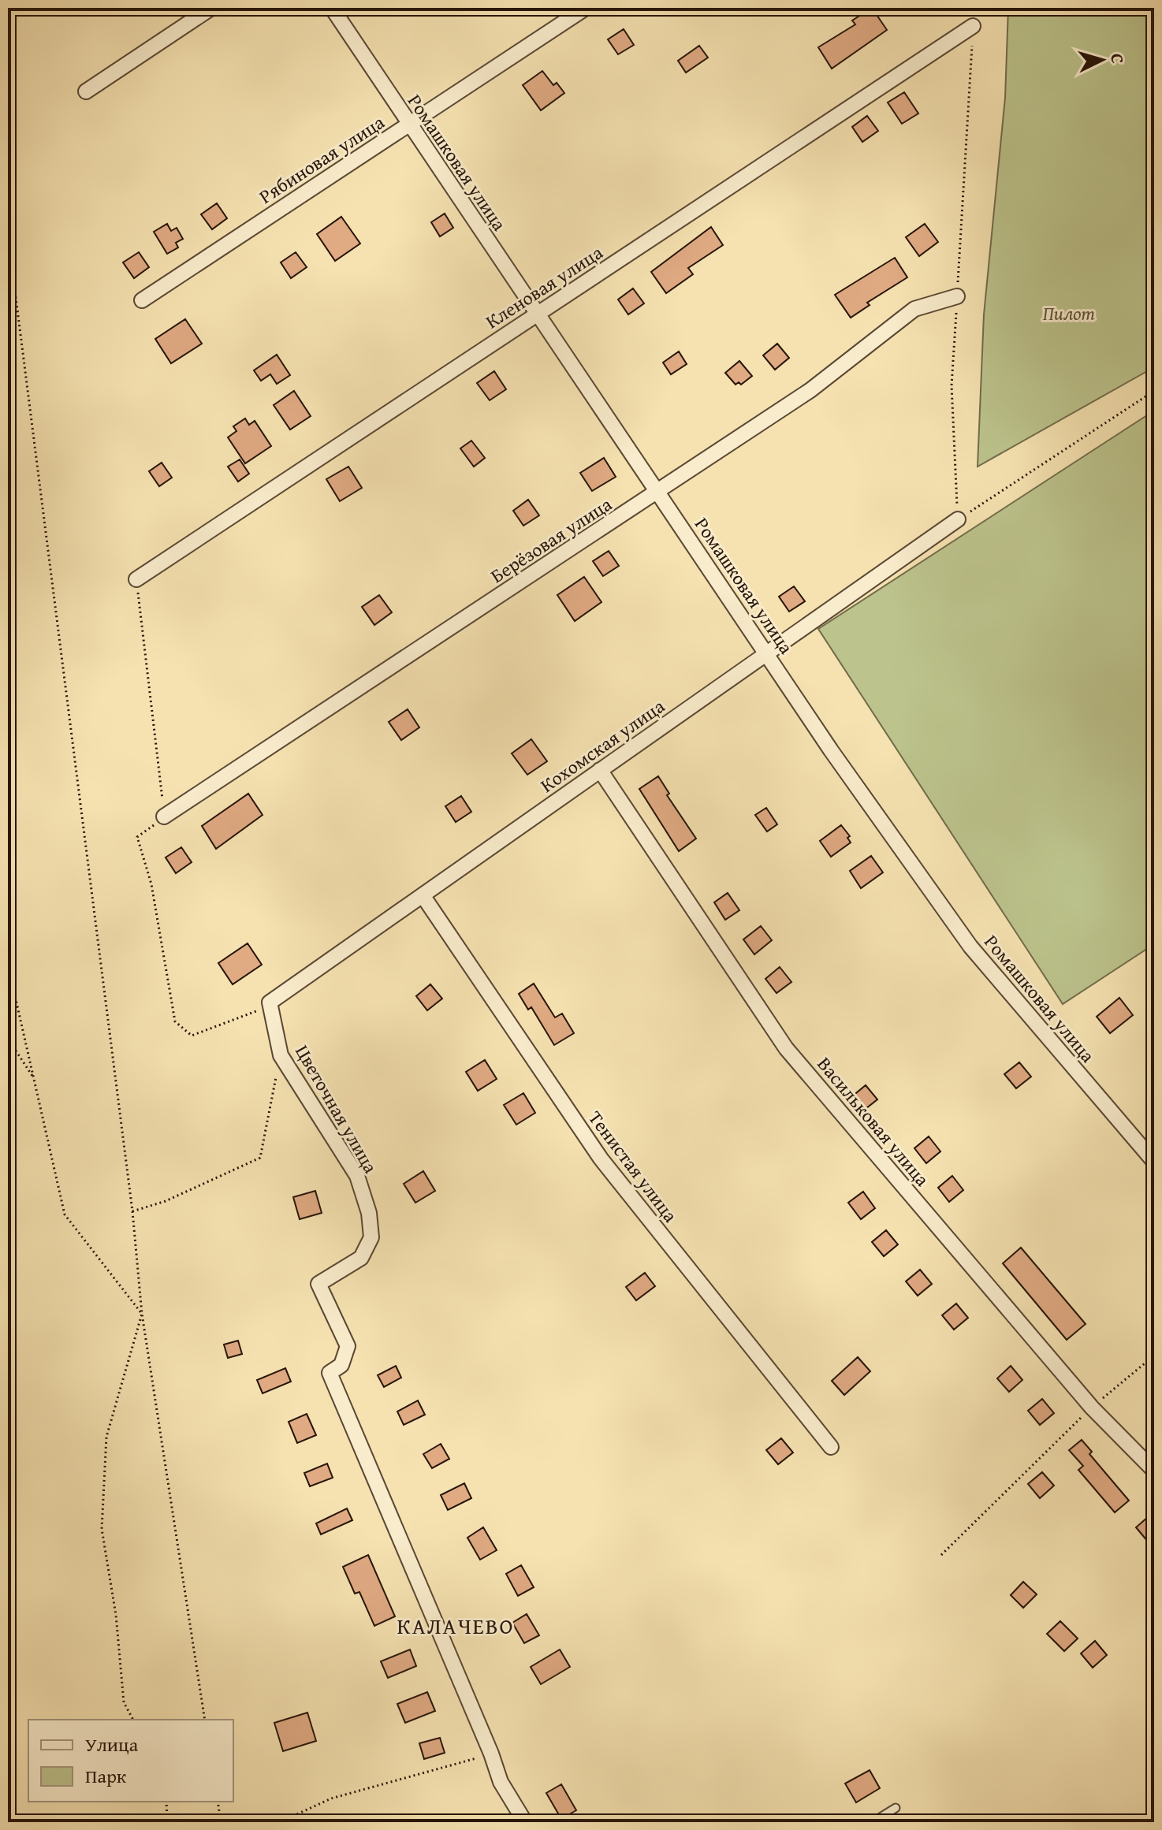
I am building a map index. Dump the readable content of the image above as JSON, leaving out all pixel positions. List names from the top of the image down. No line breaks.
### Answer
{"streets":{"street":["Рябиновая улица","Ромашковая улица","Кленовая улица","Берёзовая улица","Кохомская улица","Цветочная улица","Васильковая улица","Тенистая улица"]},"crossings":[["Рябиновая улица","Ромашковая улица"],["Ромашковая улица","Кленовая улица"],["Ромашковая улица","Берёзовая улица"],["Ромашковая улица","Кохомская улица"],["Кохомская улица","Цветочная улица"],["Кохомская улица","Васильковая улица"],["Кохомская улица","Тенистая улица"]],"districts":["КАЛАЧЕВО"],"parks":["Пилот"],"legend":["Улица","Парк"],"north":"right"}
